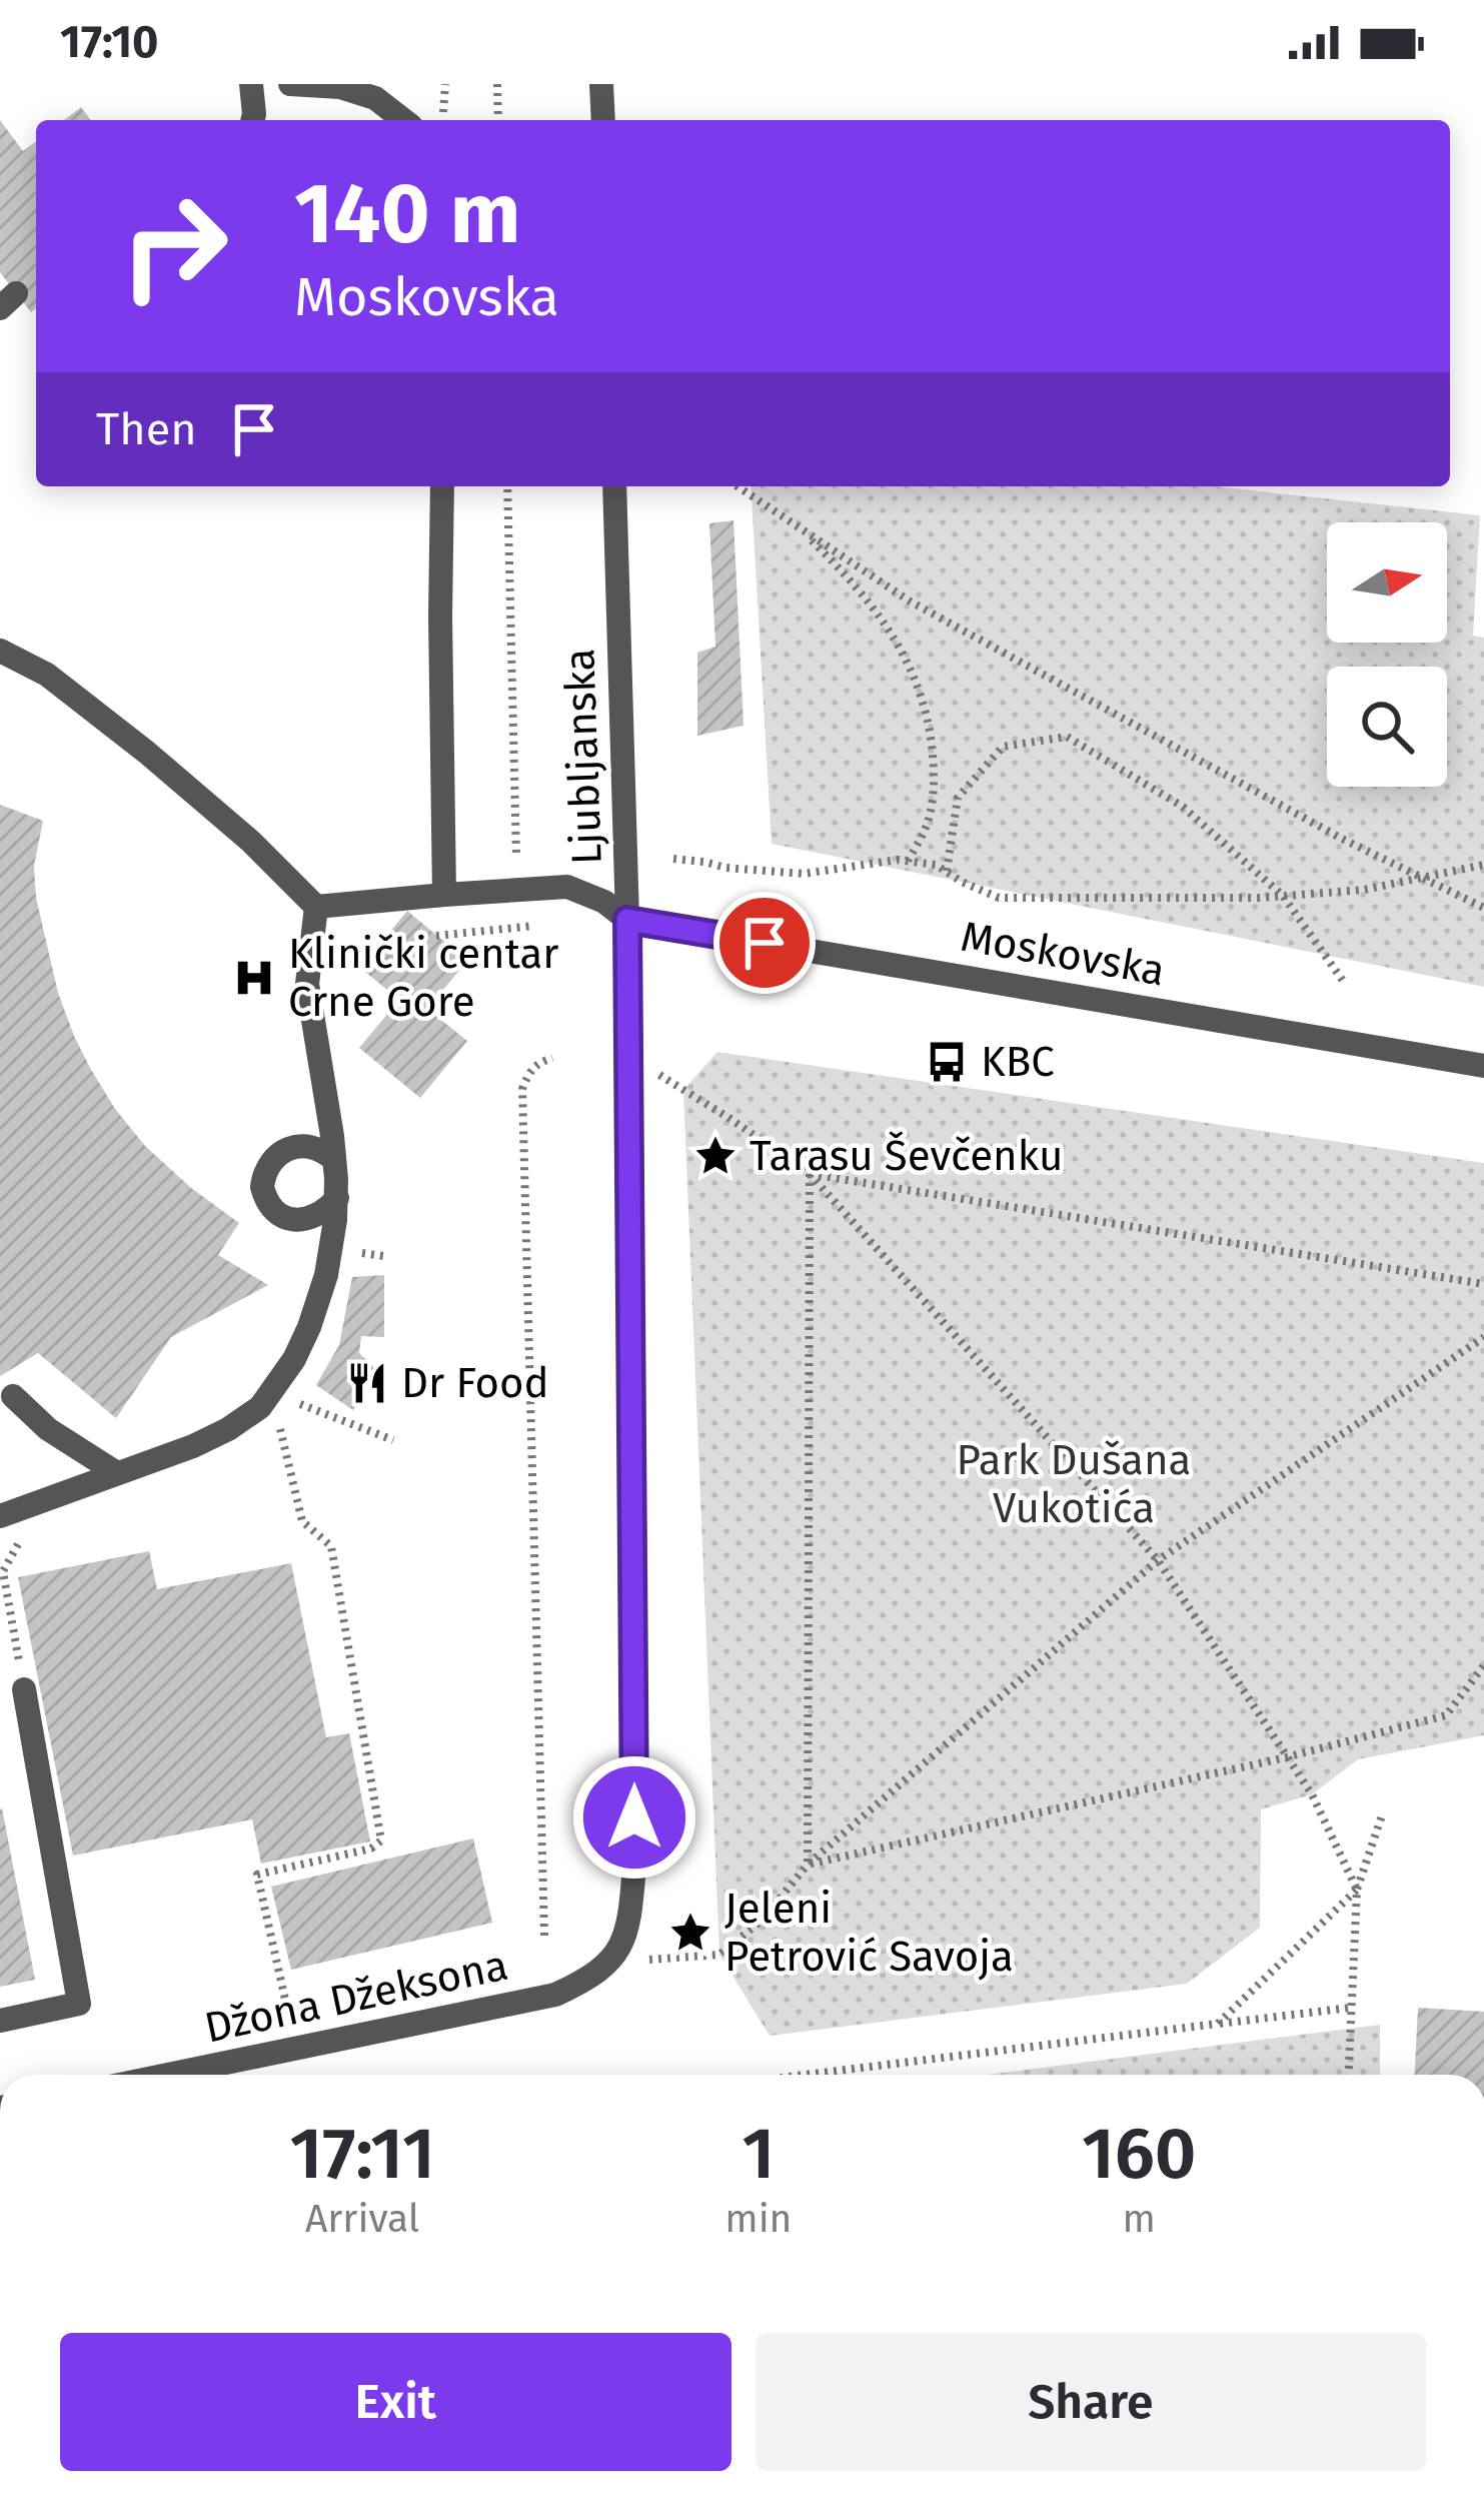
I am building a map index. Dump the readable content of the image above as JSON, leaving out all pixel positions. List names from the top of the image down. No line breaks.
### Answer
{"streets":{"street":["Ljubljanska","Moskovska","Džona Džeksona"]},"crossings":[["Ljubljanska","Moskovska"],["Ljubljanska","Džona Džeksona"]],"parks":["Park Dušana Vukotića"],"places":{"hospital":["Klinički centar Crne Gore"],"bus stop":["KBC"],"place":["Tarasu Ševčenku","Jeleni Petrović Savoja"],"restaurant":["Dr Food"]},"north":"right","page":{"status":"17:10","turn":["140 m","Moskovska"],"then":"Then","eta":["17:11","Arrival","1","min","160","m"],"buttons":["Exit","Share"]}}
